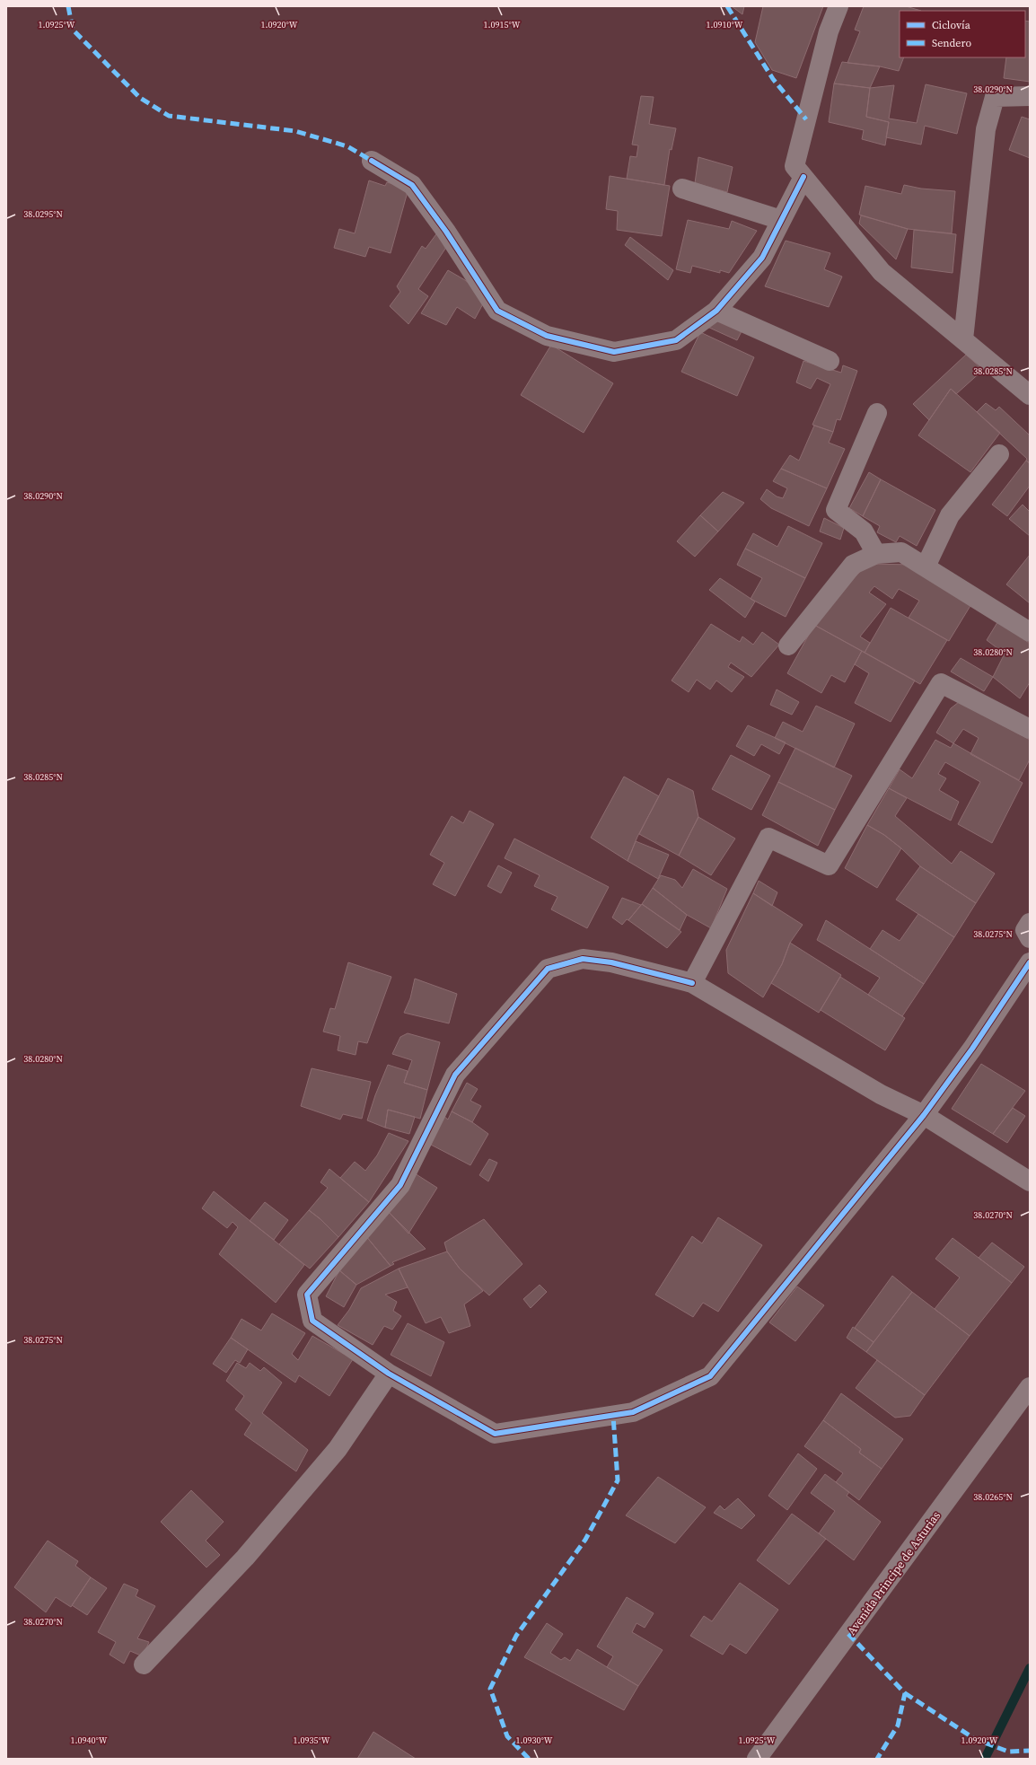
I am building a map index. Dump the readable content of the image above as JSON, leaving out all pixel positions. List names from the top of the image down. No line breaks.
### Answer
{"streets":{"street":["Avenida Principe de Asturias"]},"legend":["Ciclovía","Sendero"],"coordinates":["1.0925°W","1.0920°W","1.0915°W","1.0910°W","38.0290°N","38.0295°N","38.0285°N","38.0280°N","38.0275°N","38.0270°N","38.0265°N","1.0940°W","1.0935°W","1.0930°W"]}
